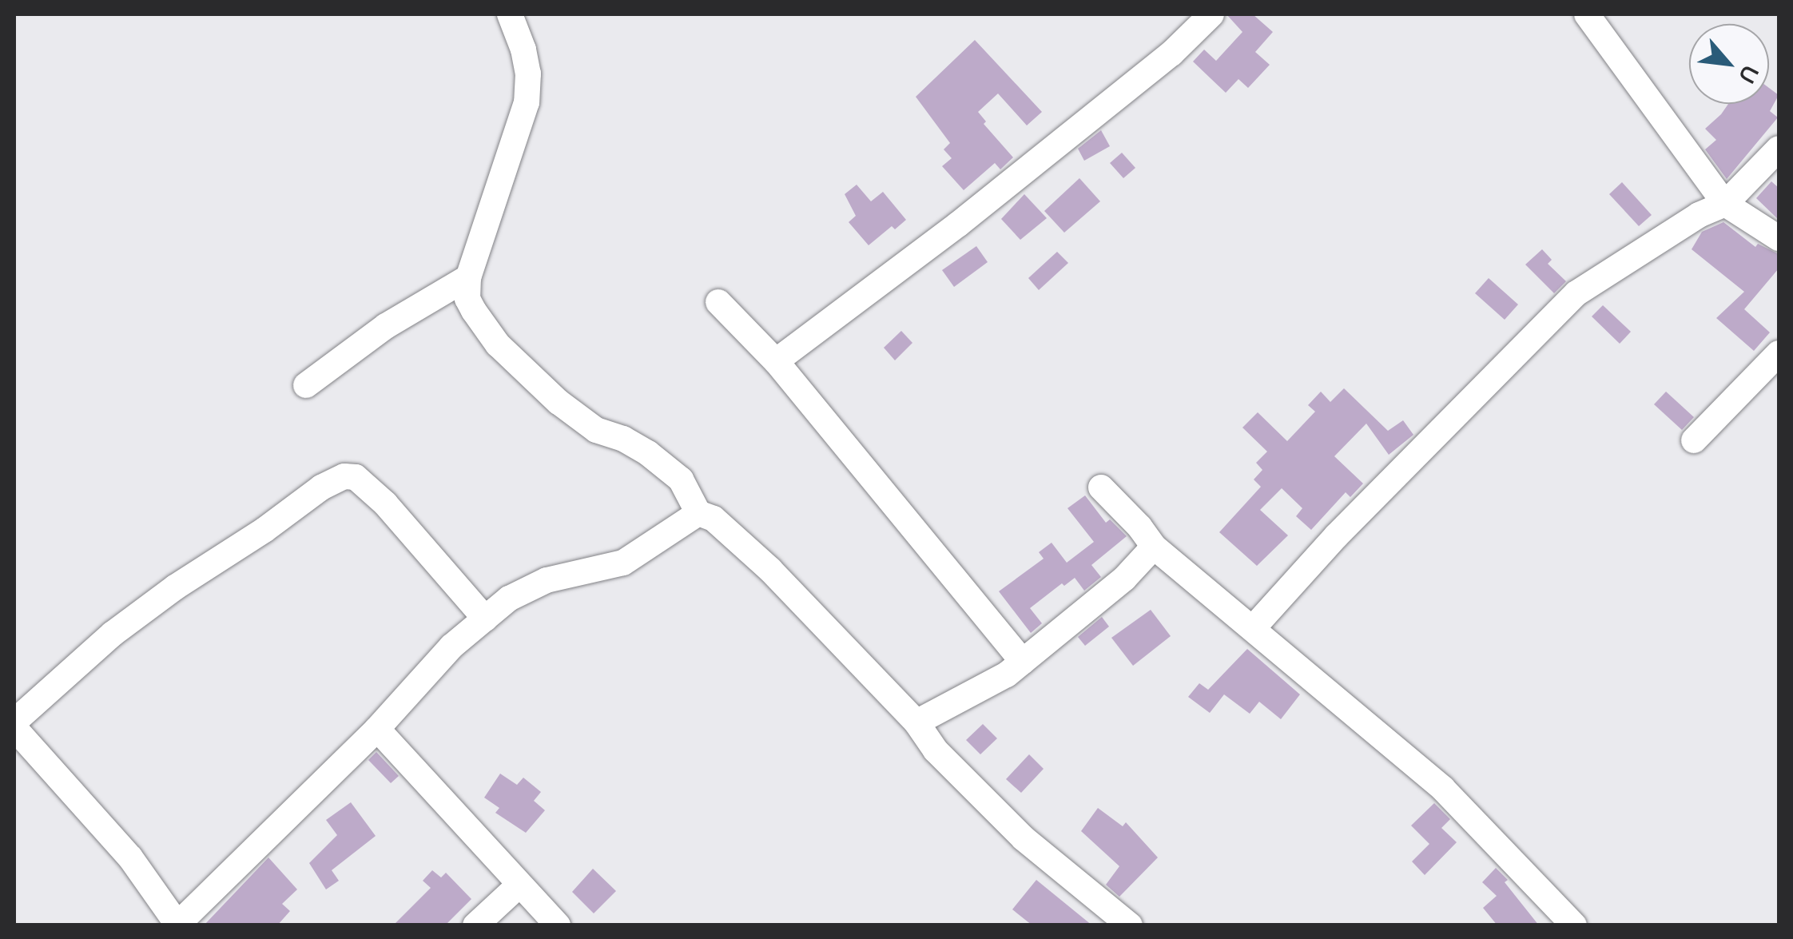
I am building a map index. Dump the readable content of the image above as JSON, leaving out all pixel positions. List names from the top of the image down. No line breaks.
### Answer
{"north":"bottom right"}
